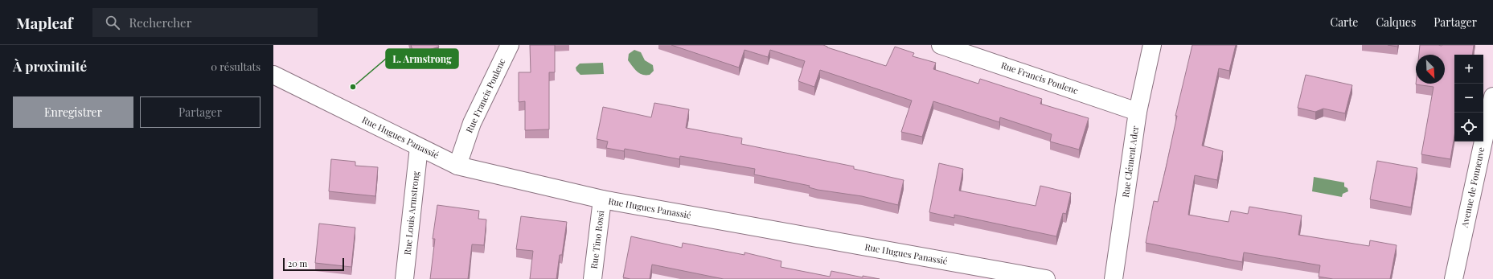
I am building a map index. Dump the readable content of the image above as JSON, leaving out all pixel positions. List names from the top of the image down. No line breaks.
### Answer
{"streets":{"street":["Rue Francis Poulenc","Rue Hugues Panassié","Rue Clément Ader","Avenue de Fonneuve","Rue Louis Armstrong","Rue Tino Rossi"]},"crossings":[["Rue Francis Poulenc","Rue Hugues Panassié"],["Rue Francis Poulenc","Rue Clément Ader"],["Rue Hugues Panassié","Rue Louis Armstrong"],["Rue Hugues Panassié","Rue Tino Rossi"]],"places":["L. Armstrong"],"scale_bar":"20 m","north":"bottom right","page":{"header":"Mapleaf","search":"Rechercher","nav":["Carte","Calques","Partager"],"heading":["À proximité","0 résultats"],"map_buttons":["+","−"],"buttons":["Enregistrer","Partager"],"scale":"20 m"}}
